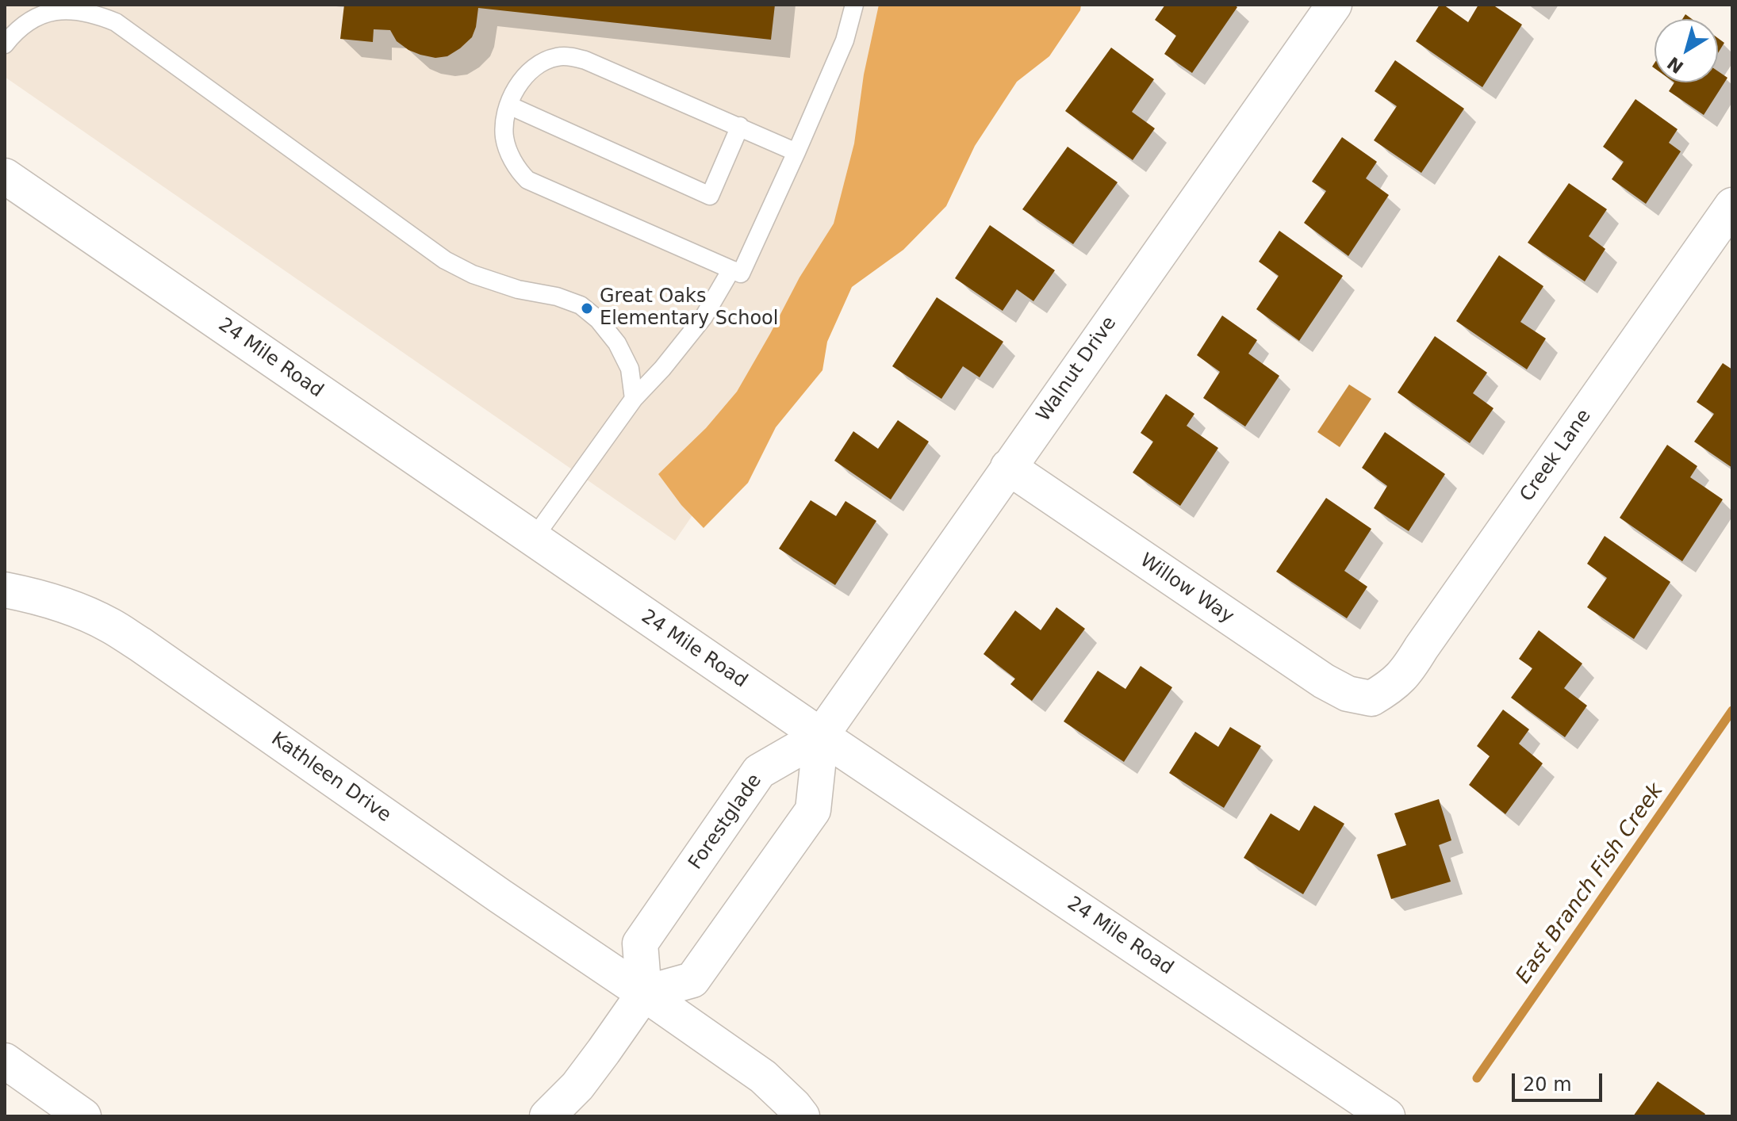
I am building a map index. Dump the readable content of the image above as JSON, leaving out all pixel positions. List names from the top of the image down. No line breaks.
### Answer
{"streets":{"street":["24 Mile Road","Walnut Drive","Creek Lane","Willow Way","Kathleen Drive","Forestglade"]},"crossings":[["24 Mile Road","Walnut Drive"],["24 Mile Road","Forestglade"],["Walnut Drive","Willow Way"],["Walnut Drive","Forestglade"],["Creek Lane","Willow Way"],["Kathleen Drive","Forestglade"]],"water":["East Branch Fish Creek"],"places":["Great Oaks Elementary School"],"scale_bar":"20 m","north":"bottom left"}
